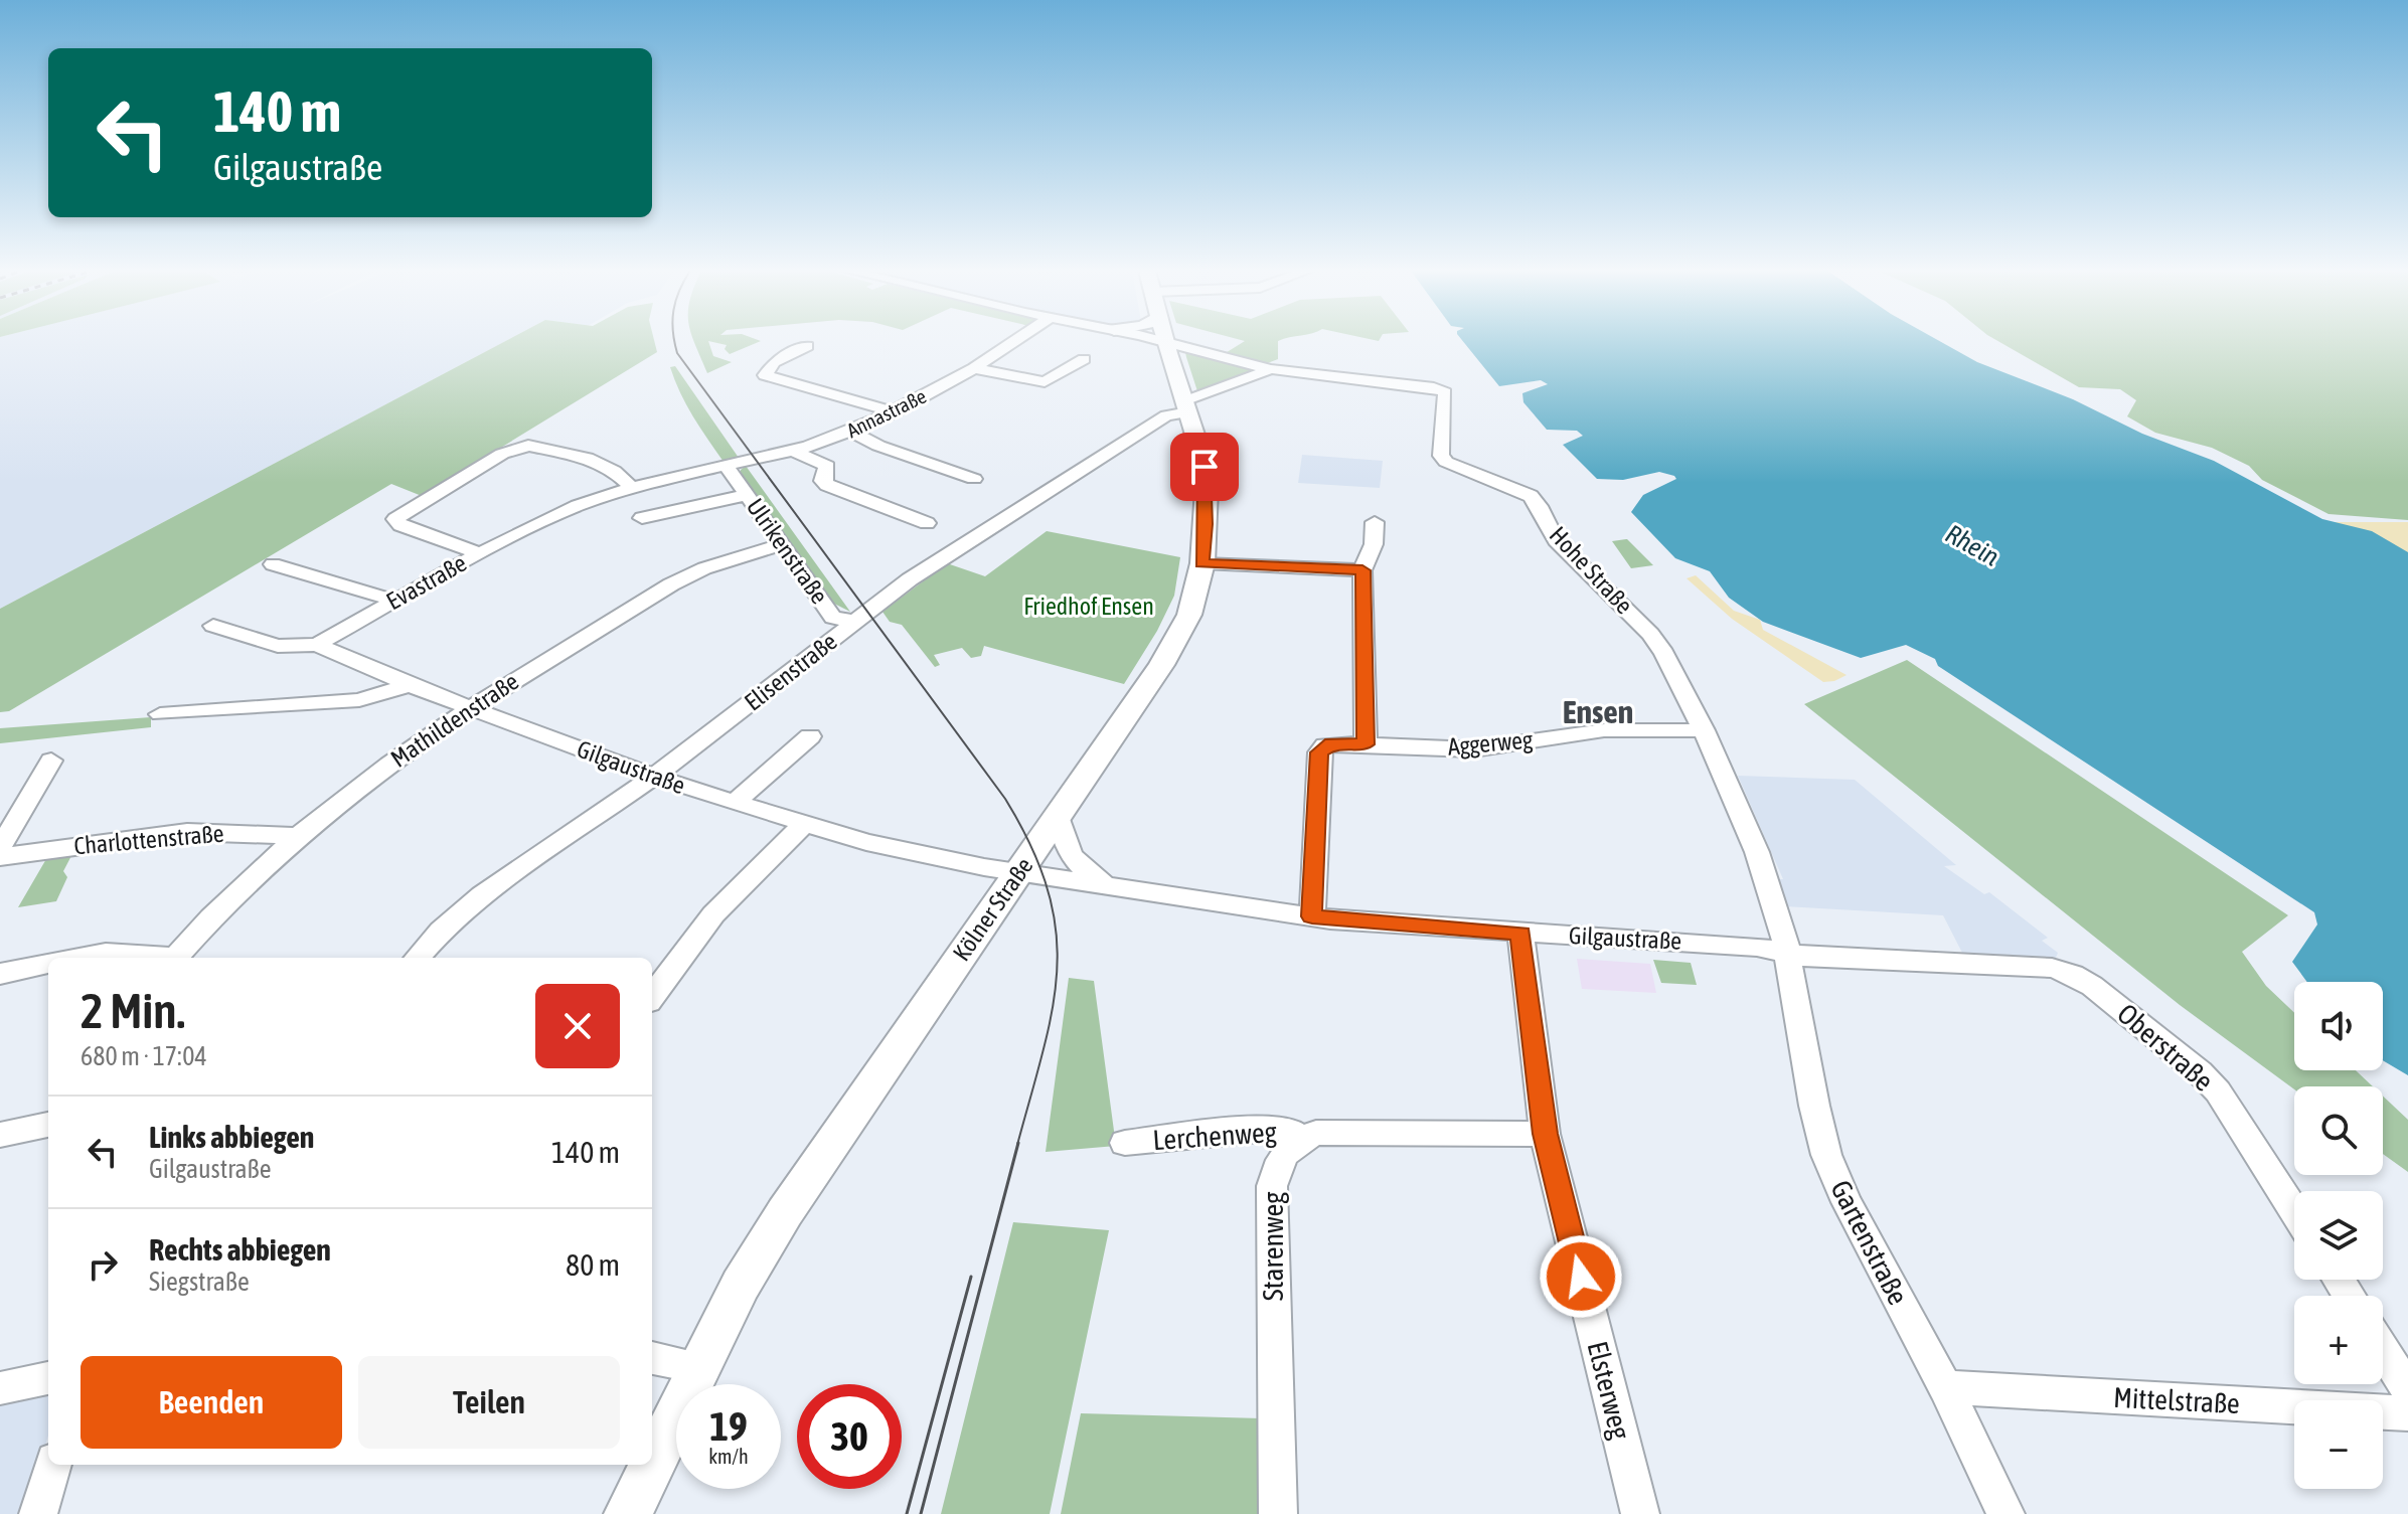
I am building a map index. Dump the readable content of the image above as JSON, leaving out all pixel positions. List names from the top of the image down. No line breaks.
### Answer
{"streets":{"main road":["Kölner Straße"],"street":["Annastraße","Ulrikenstraße","Hohe Straße","Evastraße","Elisenstraße","Mathildenstraße","Aggerweg","Gilgaustraße","Charlottenstraße","Oberstraße","Lerchenweg","Gartenstraße","Starenweg","Elsterweg","Mittelstraße"]},"crossings":[["Annastraße","Evastraße"],["Ulrikenstraße","Evastraße"],["Ulrikenstraße","Elisenstraße"],["Ulrikenstraße","Mathildenstraße"],["Hohe Straße","Elisenstraße"],["Hohe Straße","Aggerweg"],["Hohe Straße","Gilgaustraße"],["Hohe Straße","Kölner Straße"],["Hohe Straße","Gartenstraße"],["Elisenstraße","Gilgaustraße"],["Elisenstraße","Kölner Straße"],["Mathildenstraße","Gilgaustraße"],["Mathildenstraße","Charlottenstraße"],["Aggerweg","Gilgaustraße"],["Gilgaustraße","Kölner Straße"],["Gilgaustraße","Oberstraße"],["Gilgaustraße","Gartenstraße"],["Gilgaustraße","Elsterweg"],["Lerchenweg","Starenweg"],["Gartenstraße","Mittelstraße"]],"districts":["Ensen"],"water":["Rhein"],"parks":["Friedhof Ensen"],"page":{"turn":["140 m","Gilgaustraße"],"heading":["2 Min.","680 m · 17:04"],"map_buttons":["+","−"],"list":[{"name":"Links abbiegen","note":"Gilgaustraße","value":"140 m"},{"name":"Rechts abbiegen","note":"Siegstraße","value":"80 m"}],"buttons":["Beenden","Teilen"],"speed":"19 km/h","limit":"30"}}
